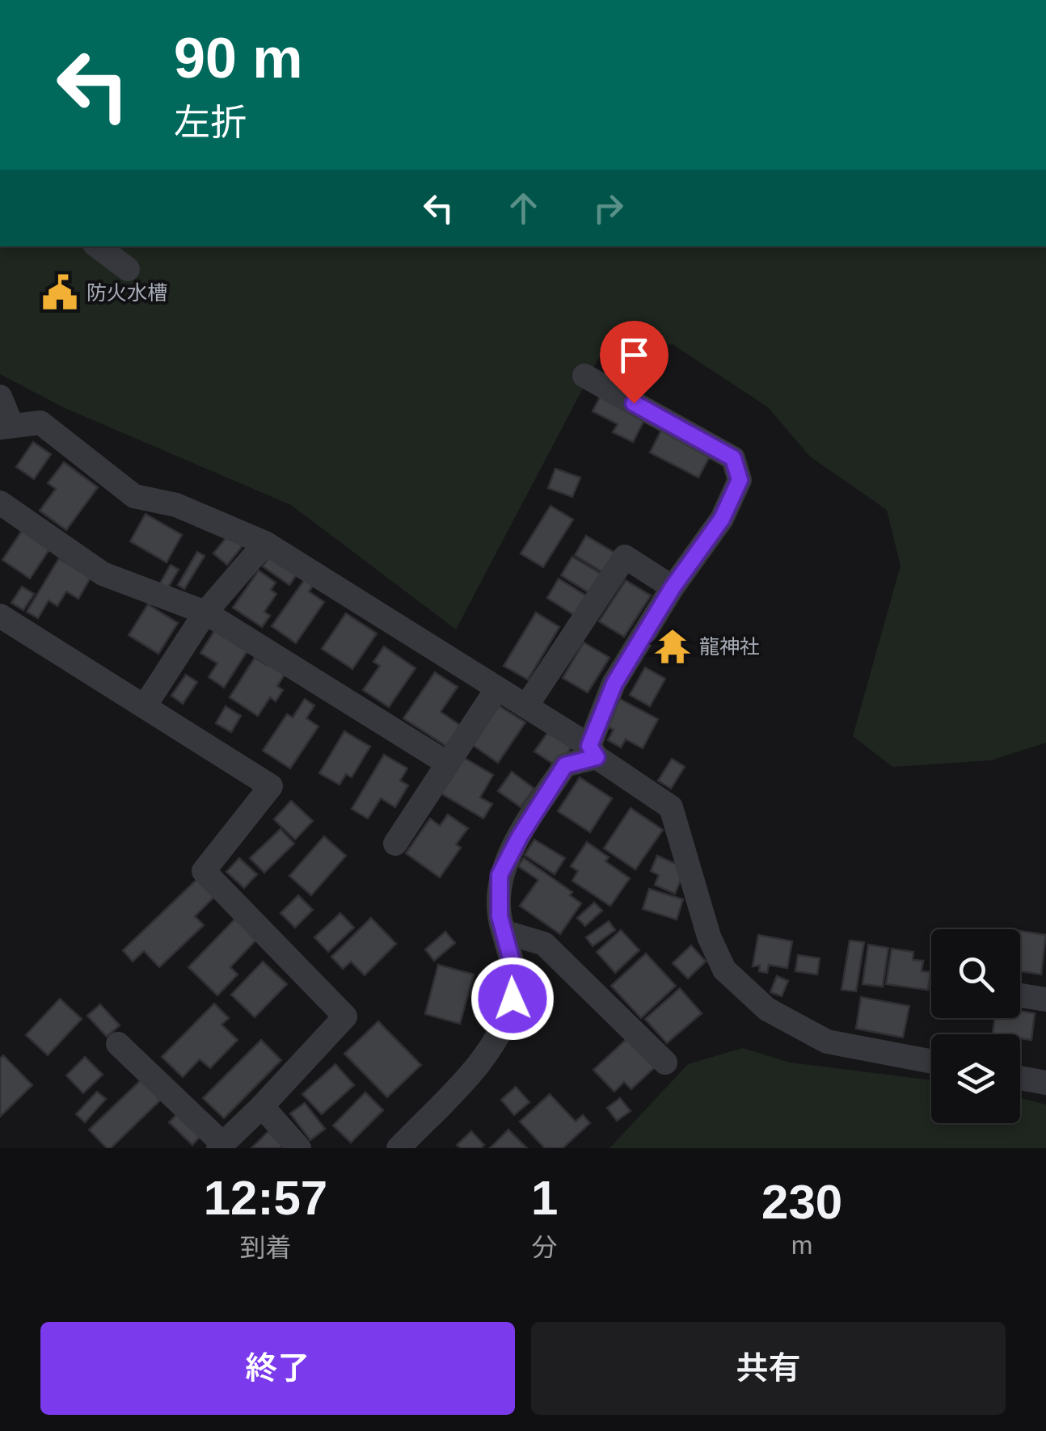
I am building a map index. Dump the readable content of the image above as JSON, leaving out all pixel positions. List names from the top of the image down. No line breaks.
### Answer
{"places":{"public building":["防火水槽"],"temple":["龍神社"]},"page":{"turn":["90 m","左折"],"eta":["12:57","到着","1","分","230","m"],"buttons":["終了","共有"]}}
